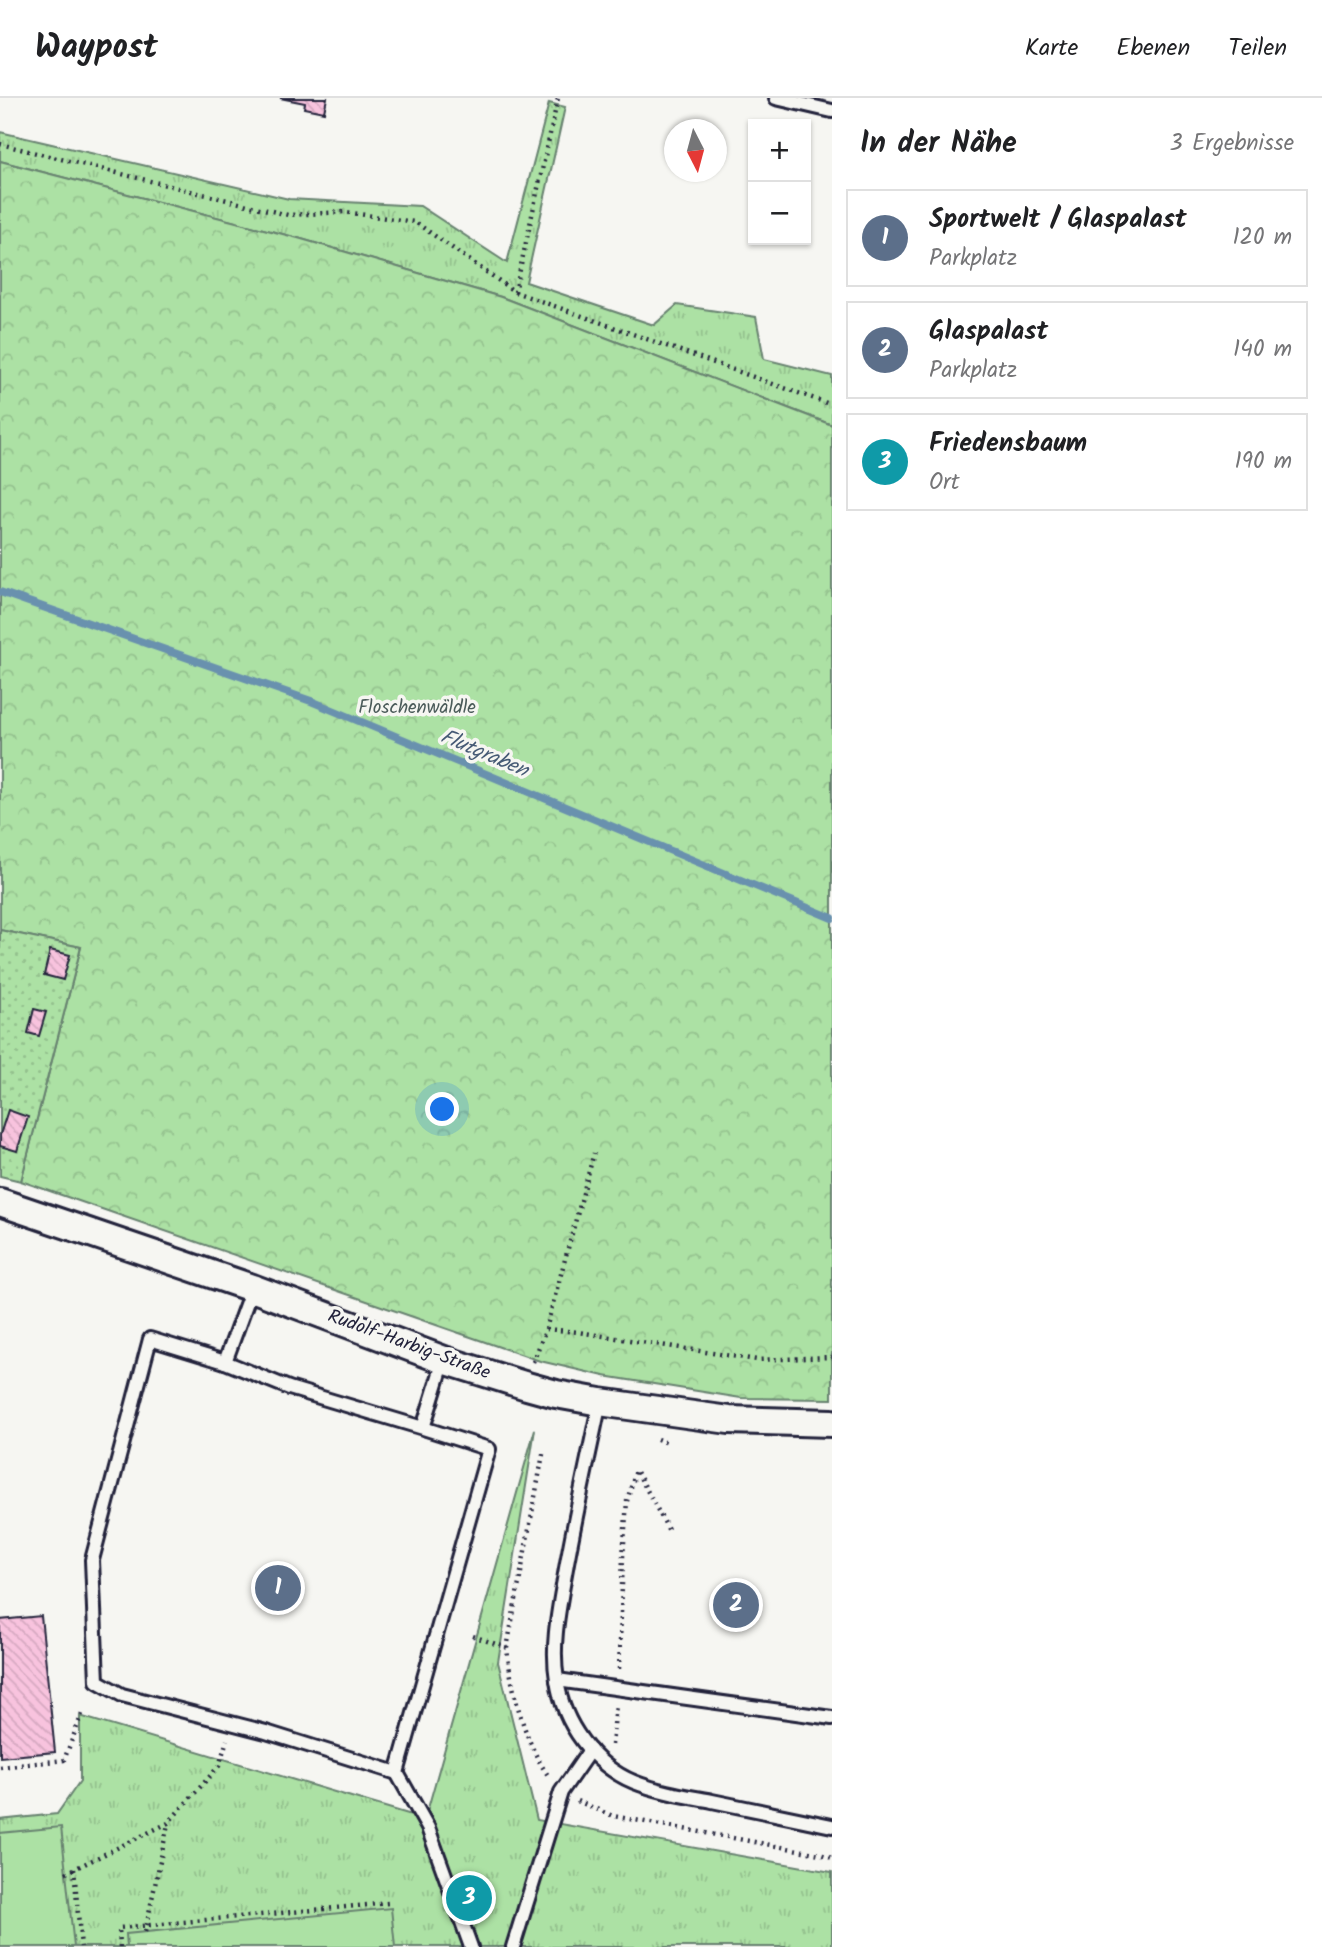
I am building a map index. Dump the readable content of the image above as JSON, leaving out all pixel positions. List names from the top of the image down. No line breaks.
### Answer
{"streets":{"street":["Rudolf-Harbig-Straße"]},"water":["Flutgraben"],"parks":["Floschenwäldle"],"north":"bottom","page":{"header":"Waypost","nav":["Karte","Ebenen","Teilen"],"heading":["In der Nähe","3 Ergebnisse"],"map_buttons":["+","−"],"list":[{"mark":"1","name":"Sportwelt / Glaspalast","note":"Parkplatz","value":"120 m"},{"mark":"2","name":"Glaspalast","note":"Parkplatz","value":"140 m"},{"mark":"3","name":"Friedensbaum","note":"Ort","value":"190 m"}],"pins":["1","2","3"]}}
